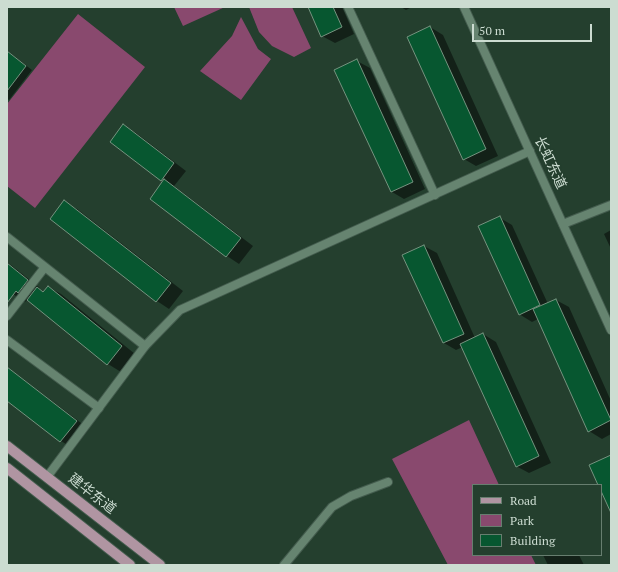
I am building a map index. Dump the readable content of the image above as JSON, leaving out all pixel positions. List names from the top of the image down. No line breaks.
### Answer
{"streets":{"main road":["建华东道"],"street":["长虹东道"]},"legend":["Road","Park","Building"],"scale_bar":"50 m"}
